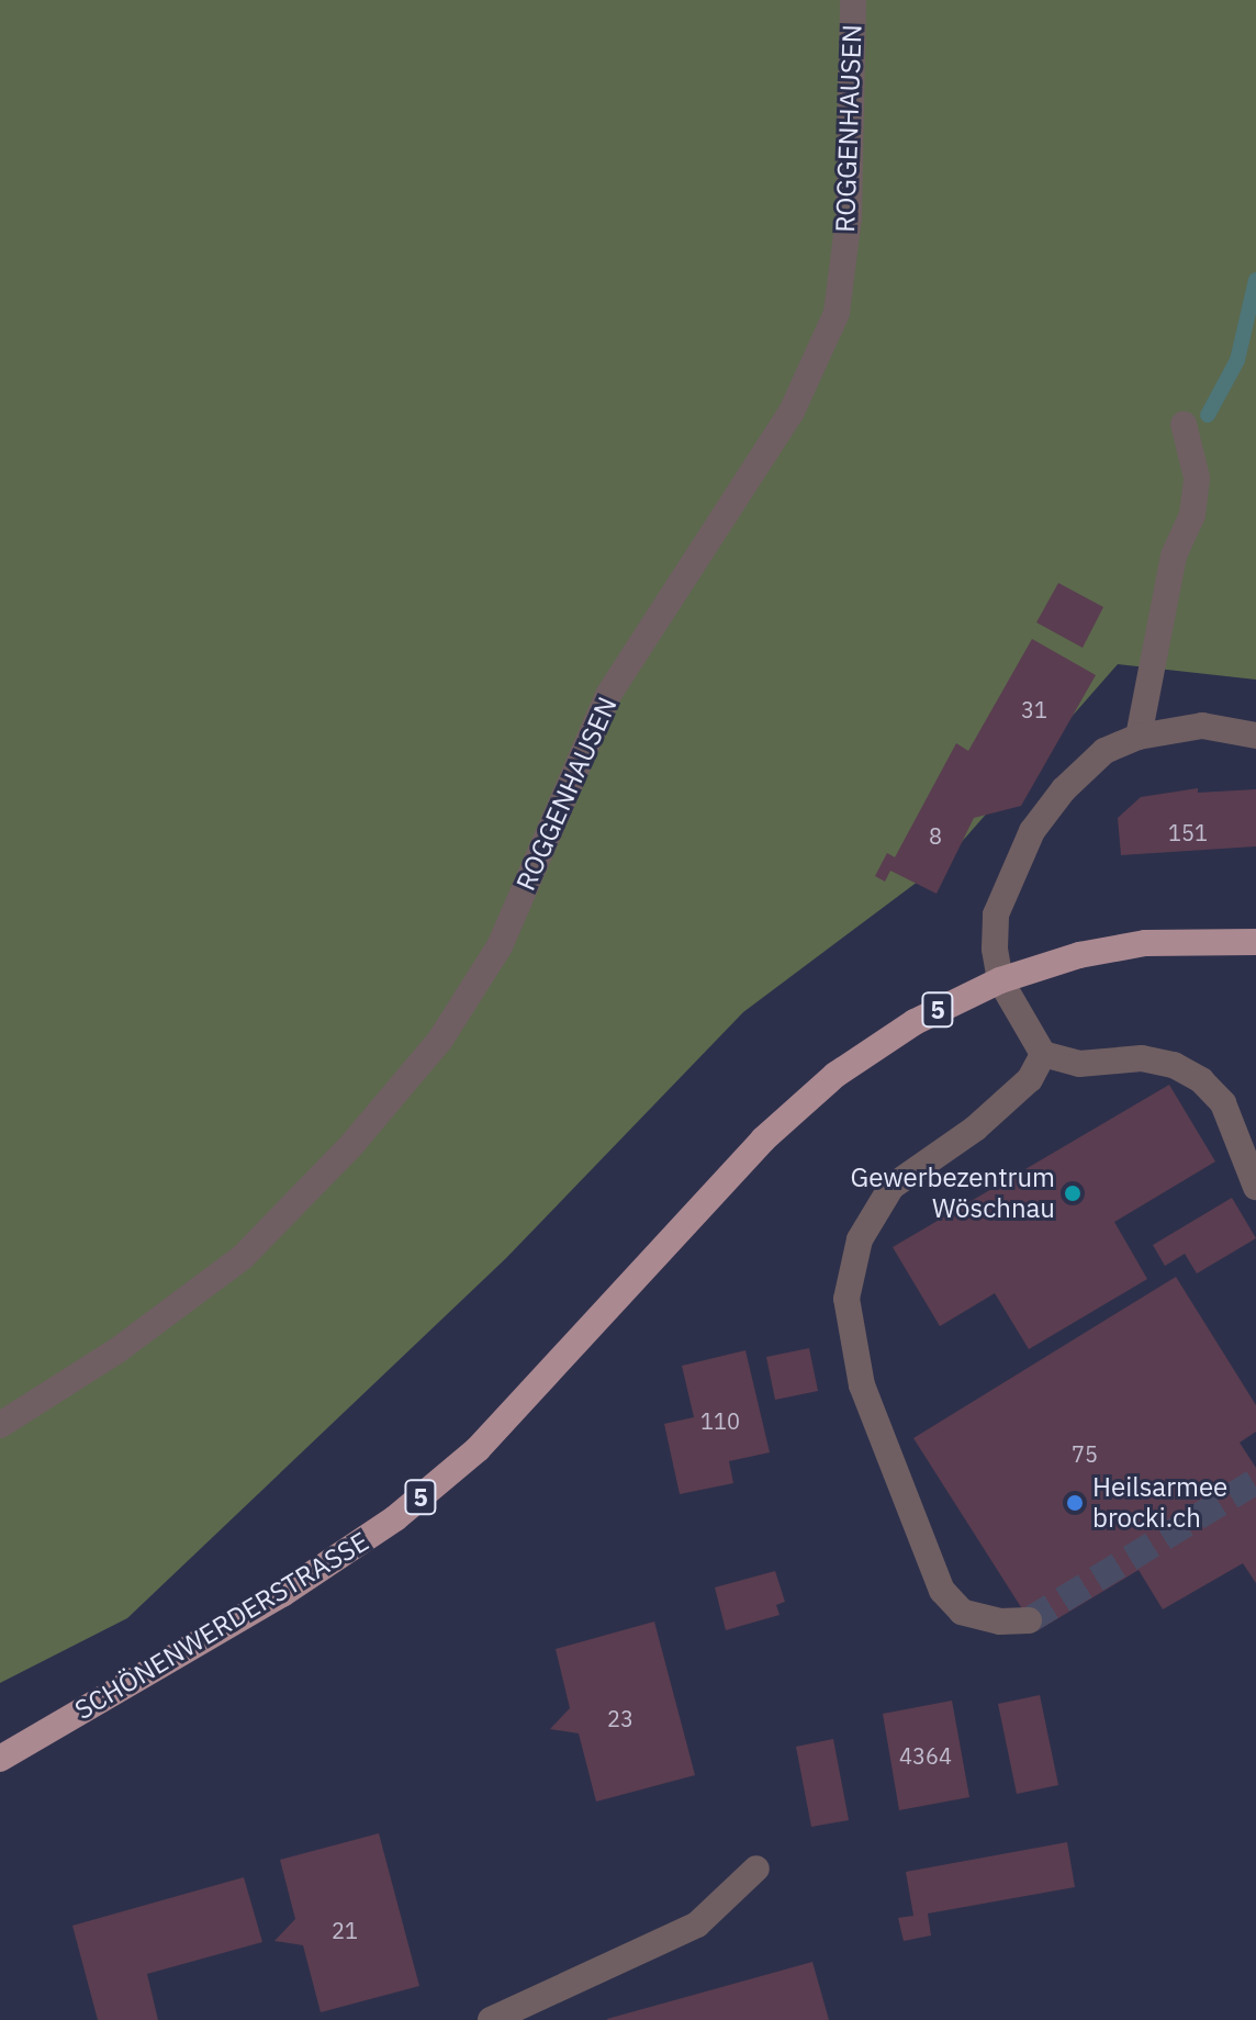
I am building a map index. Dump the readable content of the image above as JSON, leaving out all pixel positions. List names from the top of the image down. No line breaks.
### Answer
{"streets":{"main road":["5","SCHÖNENWERDERSTRASSE"],"street":["ROGGENHAUSEN"]},"crossings":[["5","SCHÖNENWERDERSTRASSE"]],"places":["Gewerbezentrum Wöschnau","Heilsarmee brocki.ch"],"house_numbers":["31","151","8","110","75","23","4364","21"]}
